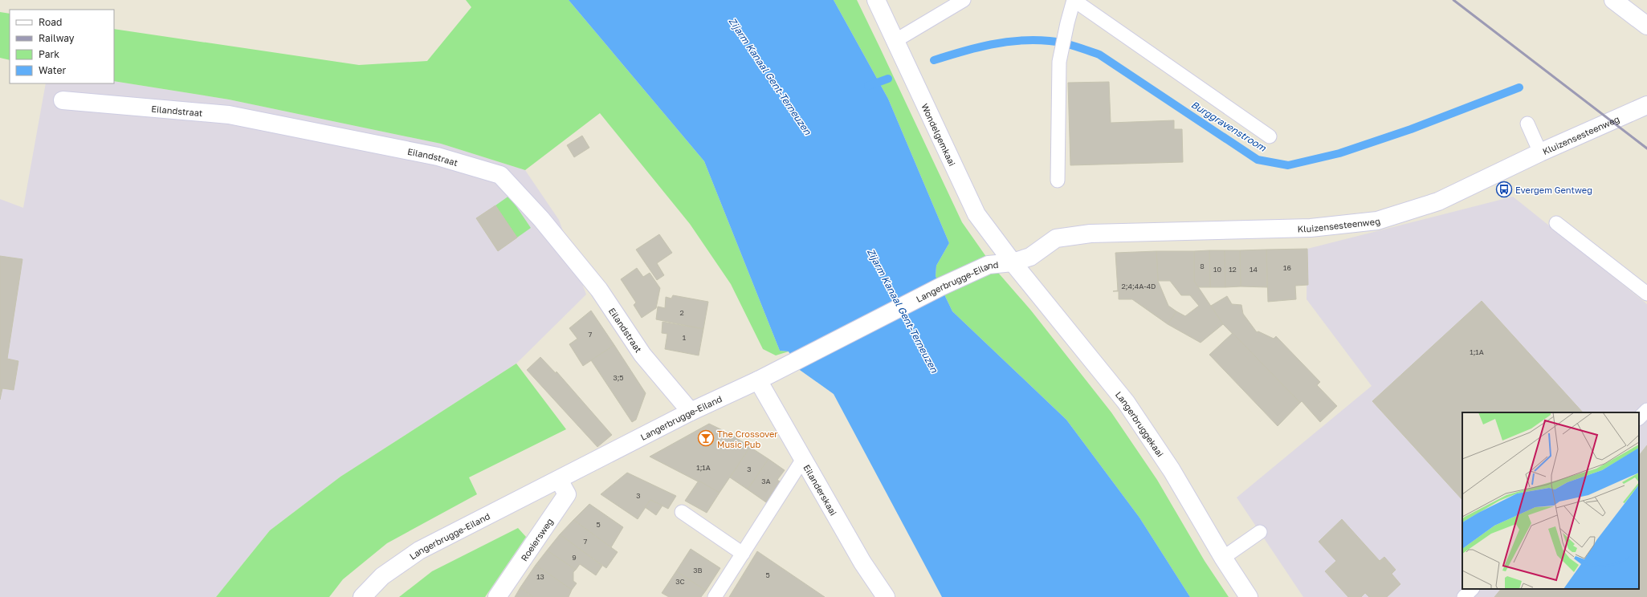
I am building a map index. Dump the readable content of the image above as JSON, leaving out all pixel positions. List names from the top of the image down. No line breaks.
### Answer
{"streets":{"main road":["Eilandstraat","Wondelgemkaai","Kluizensesteenweg","Langerbrugge-Eiland","Langerbruggekaai","Eilanderskaai","Roeiersweg"]},"crossings":[["Eilandstraat","Langerbrugge-Eiland"],["Wondelgemkaai","Kluizensesteenweg"],["Wondelgemkaai","Langerbrugge-Eiland"],["Wondelgemkaai","Langerbruggekaai"],["Kluizensesteenweg","Langerbrugge-Eiland"],["Kluizensesteenweg","Langerbruggekaai"],["Langerbrugge-Eiland","Langerbruggekaai"],["Langerbrugge-Eiland","Eilanderskaai"],["Langerbrugge-Eiland","Roeiersweg"]],"water":["Zijarm Kanaal Gent-Terneuzen","Burggravenstroom"],"places":{"bus stop":["Evergem Gentweg"],"bar":["The Crossover Music Pub"]},"house_numbers":["8","16","10","12","14","2;4;4A-4D","2","7","1","1;1A","3;5","1;1A","3","3A","3","5","7","9","3B","5","13","3C"],"legend":["Road","Railway","Park","Water"]}
